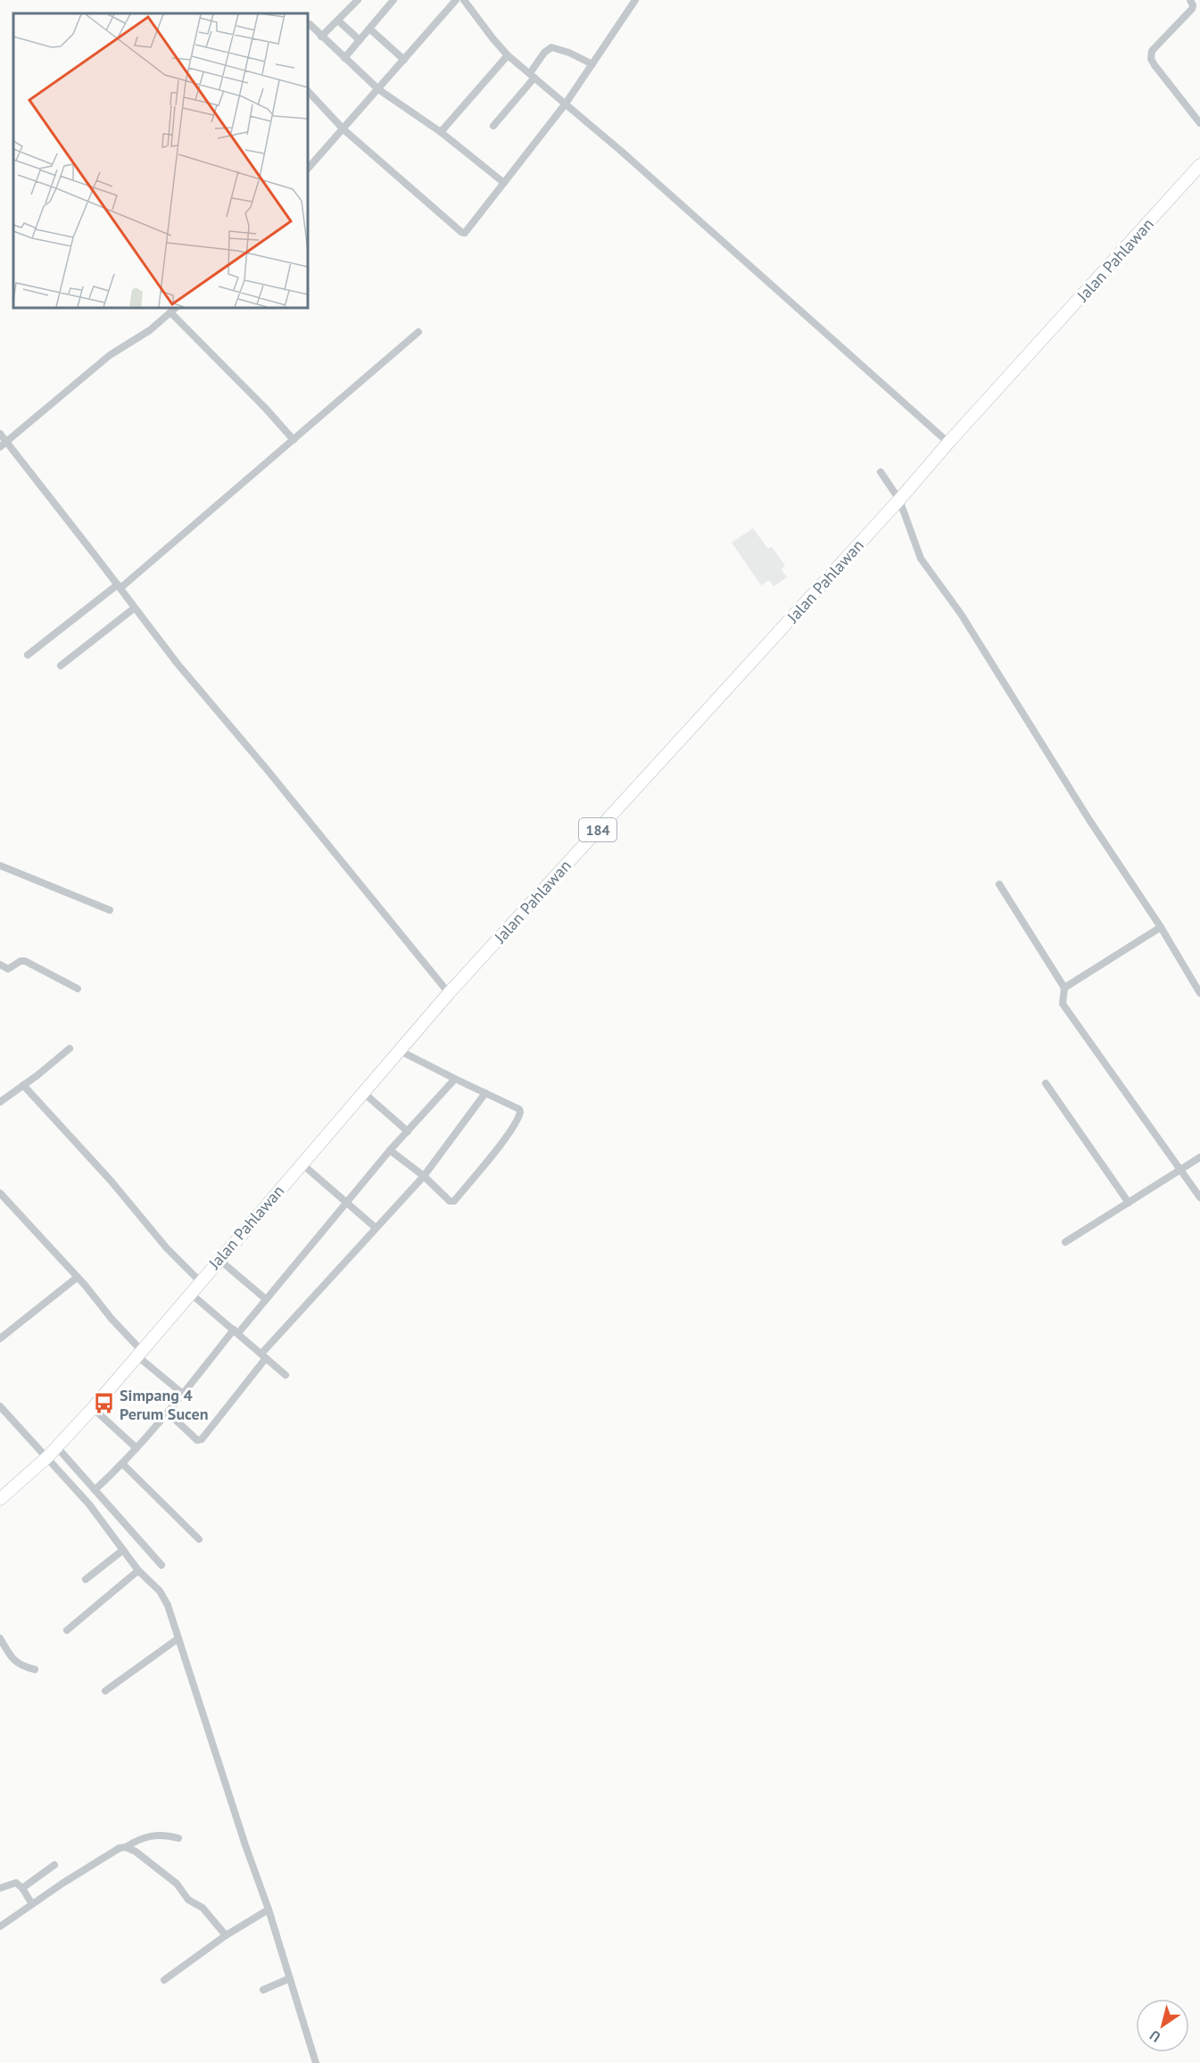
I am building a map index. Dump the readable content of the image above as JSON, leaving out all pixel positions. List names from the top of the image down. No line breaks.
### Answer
{"streets":{"main road":["Jalan Pahlawan","184"]},"places":{"bus stop":["Simpang 4 Perum Sucen"]},"north":"bottom left"}
